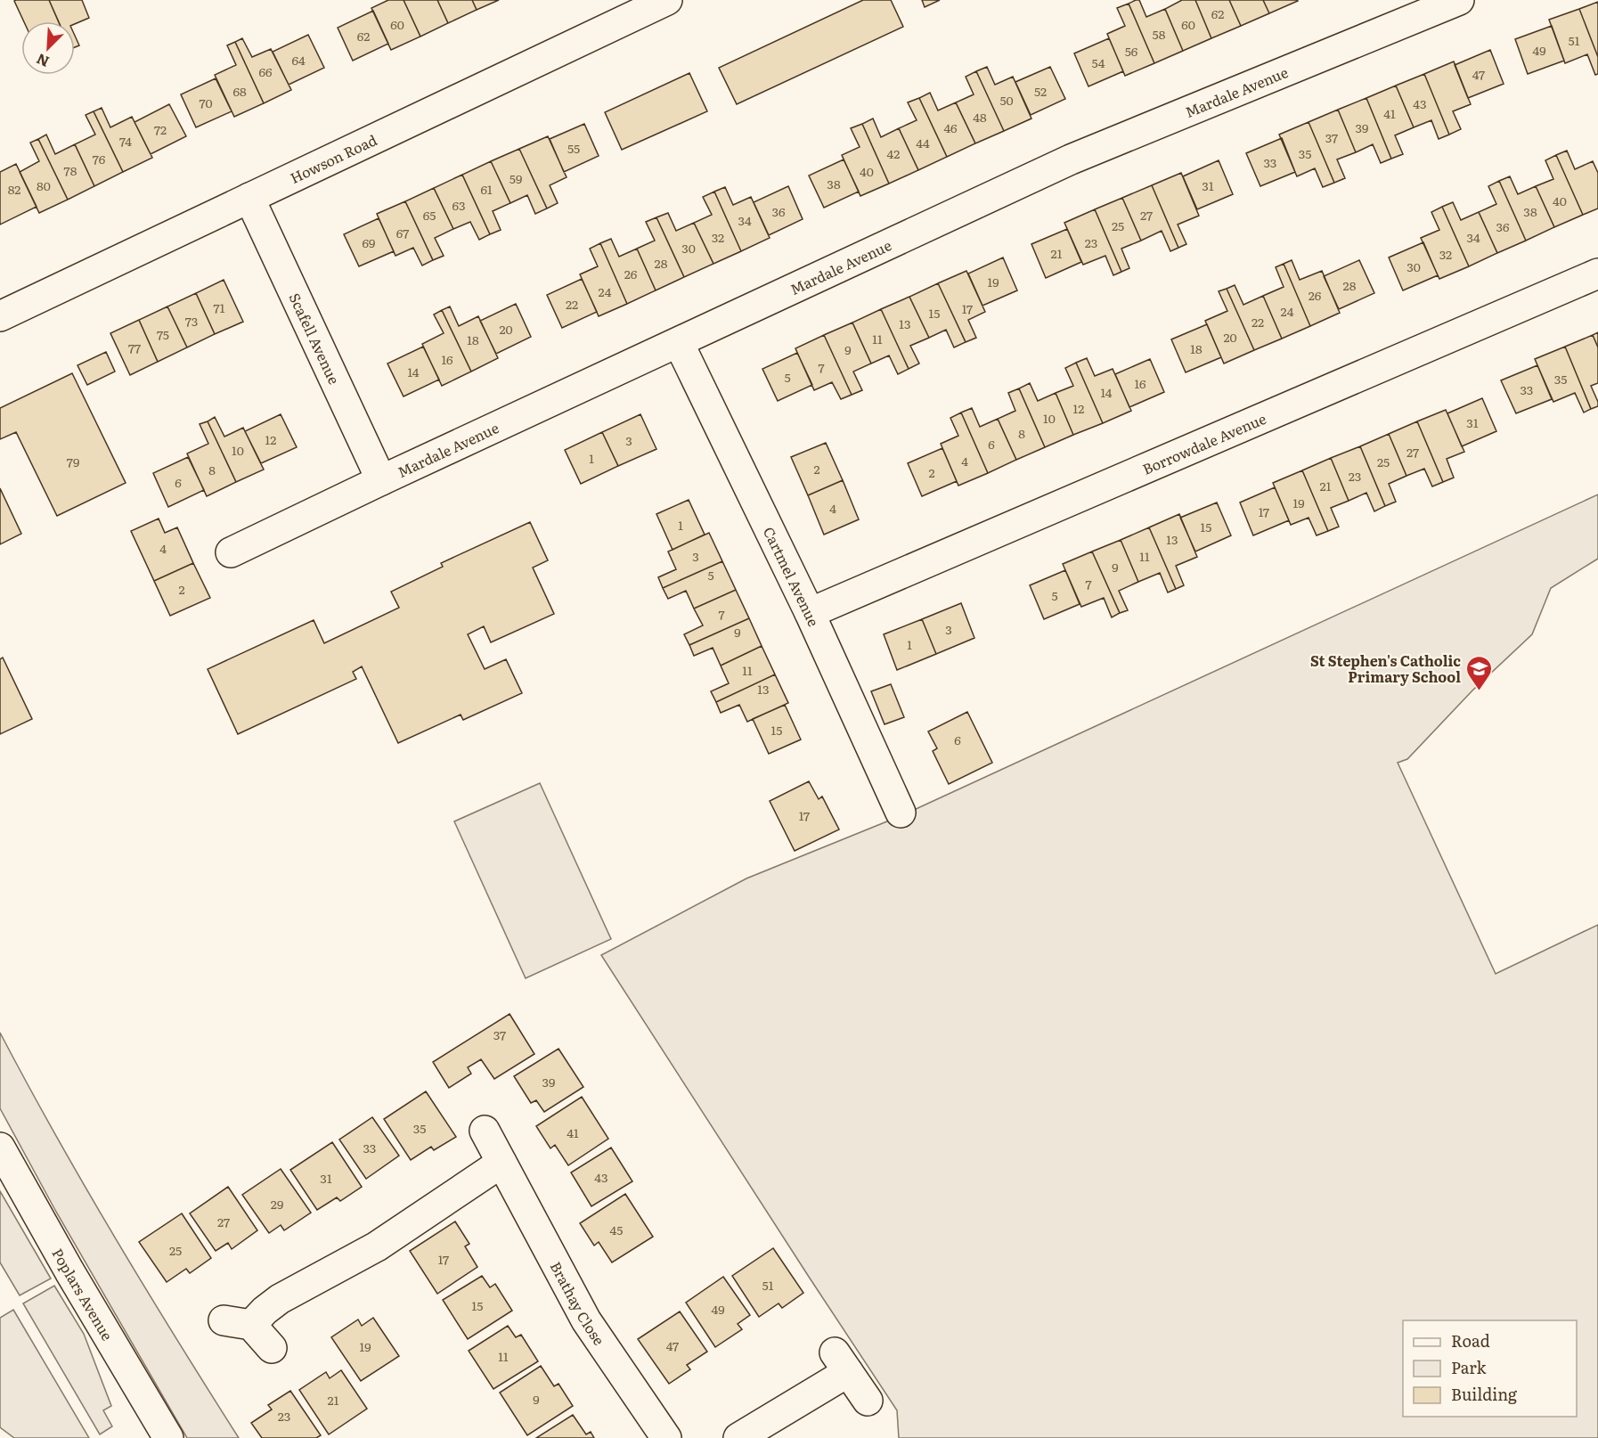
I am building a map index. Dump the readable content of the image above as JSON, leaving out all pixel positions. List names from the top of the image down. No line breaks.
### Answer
{"streets":{"street":["Mardale Avenue","Howson Road","Scafell Avenue","Borrowdale Avenue","Cartmel Avenue","Poplars Avenue","Brathay Close"]},"crossings":[["Mardale Avenue","Scafell Avenue"],["Mardale Avenue","Cartmel Avenue"],["Howson Road","Scafell Avenue"],["Borrowdale Avenue","Cartmel Avenue"]],"places":{"school or university":["St Stephen's Catholic Primary School"]},"house_numbers":["62","60","60","58","62","51","49","56","64","54","66","47","68","52","50","70","43","41","48","46","39","72","37","74","44","55","42","35","76","33","78","40","59","38","80","31","82","61","40","63","36","38","65","27","34","25","36","67","32","34","69","23","30","21","32","28","30","26","19","28","24","26","22","71","17","24","15","73","22","13","20","75","20","11","18","77","18","9","16","7","14","5","35","16","33","14","12","10","31","8","12","3","6","10","27","1","4","79","25","2","8","2","23","6","21","19","4","17","1","15","13","4","3","11","9","5","7","2","5","7","3","9","1","11","13","15","6","17","37","39","35","41","33","43","31","29","27","45","25","17","51","15","49","47","19","11","9","21","23"],"legend":["Road","Park","Building"],"north":"bottom left"}
